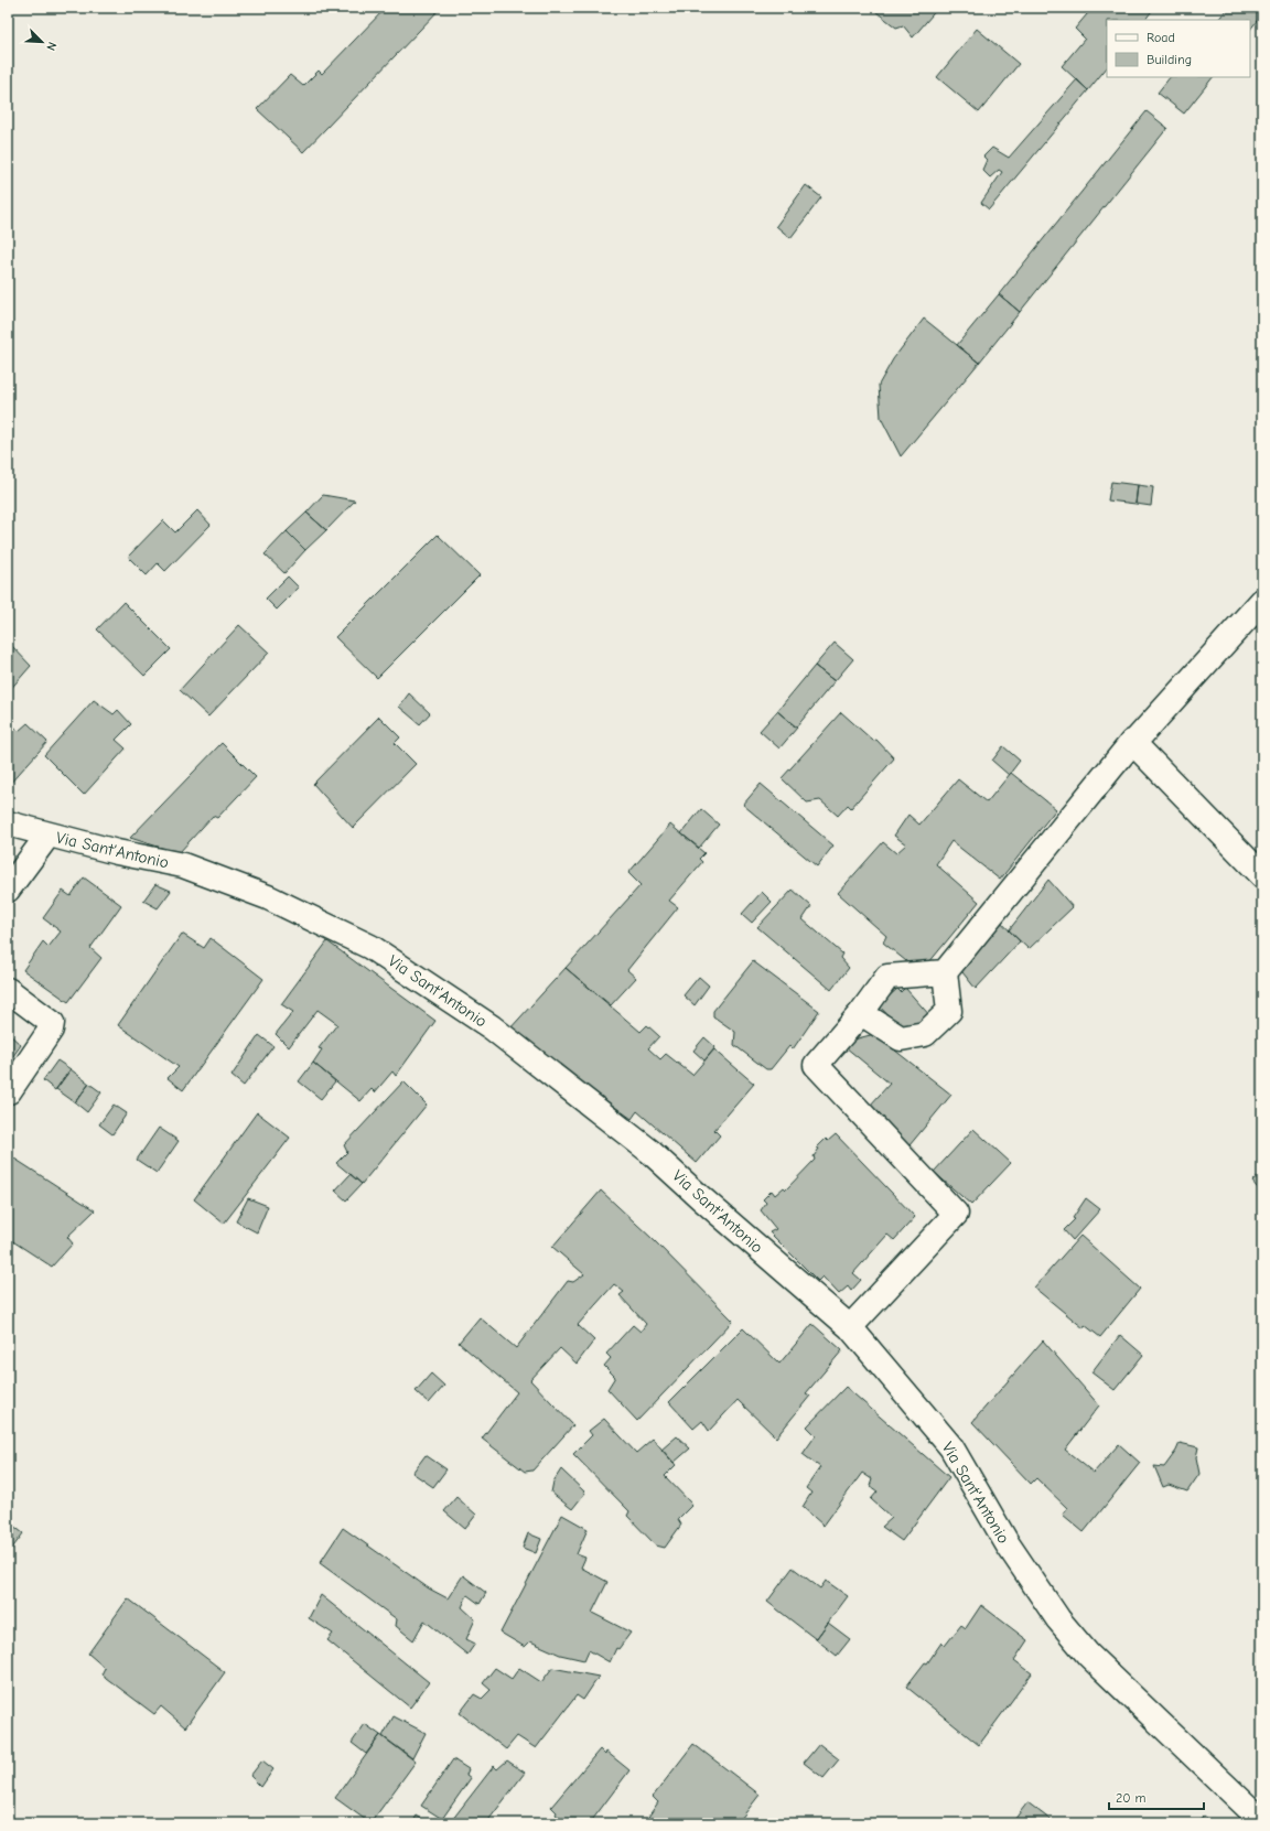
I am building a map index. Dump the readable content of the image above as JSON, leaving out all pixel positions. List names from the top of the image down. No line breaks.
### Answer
{"streets":{"street":["Via Sant'Antonio"]},"legend":["Road","Building"],"scale_bar":"20 m","north":"bottom right"}
